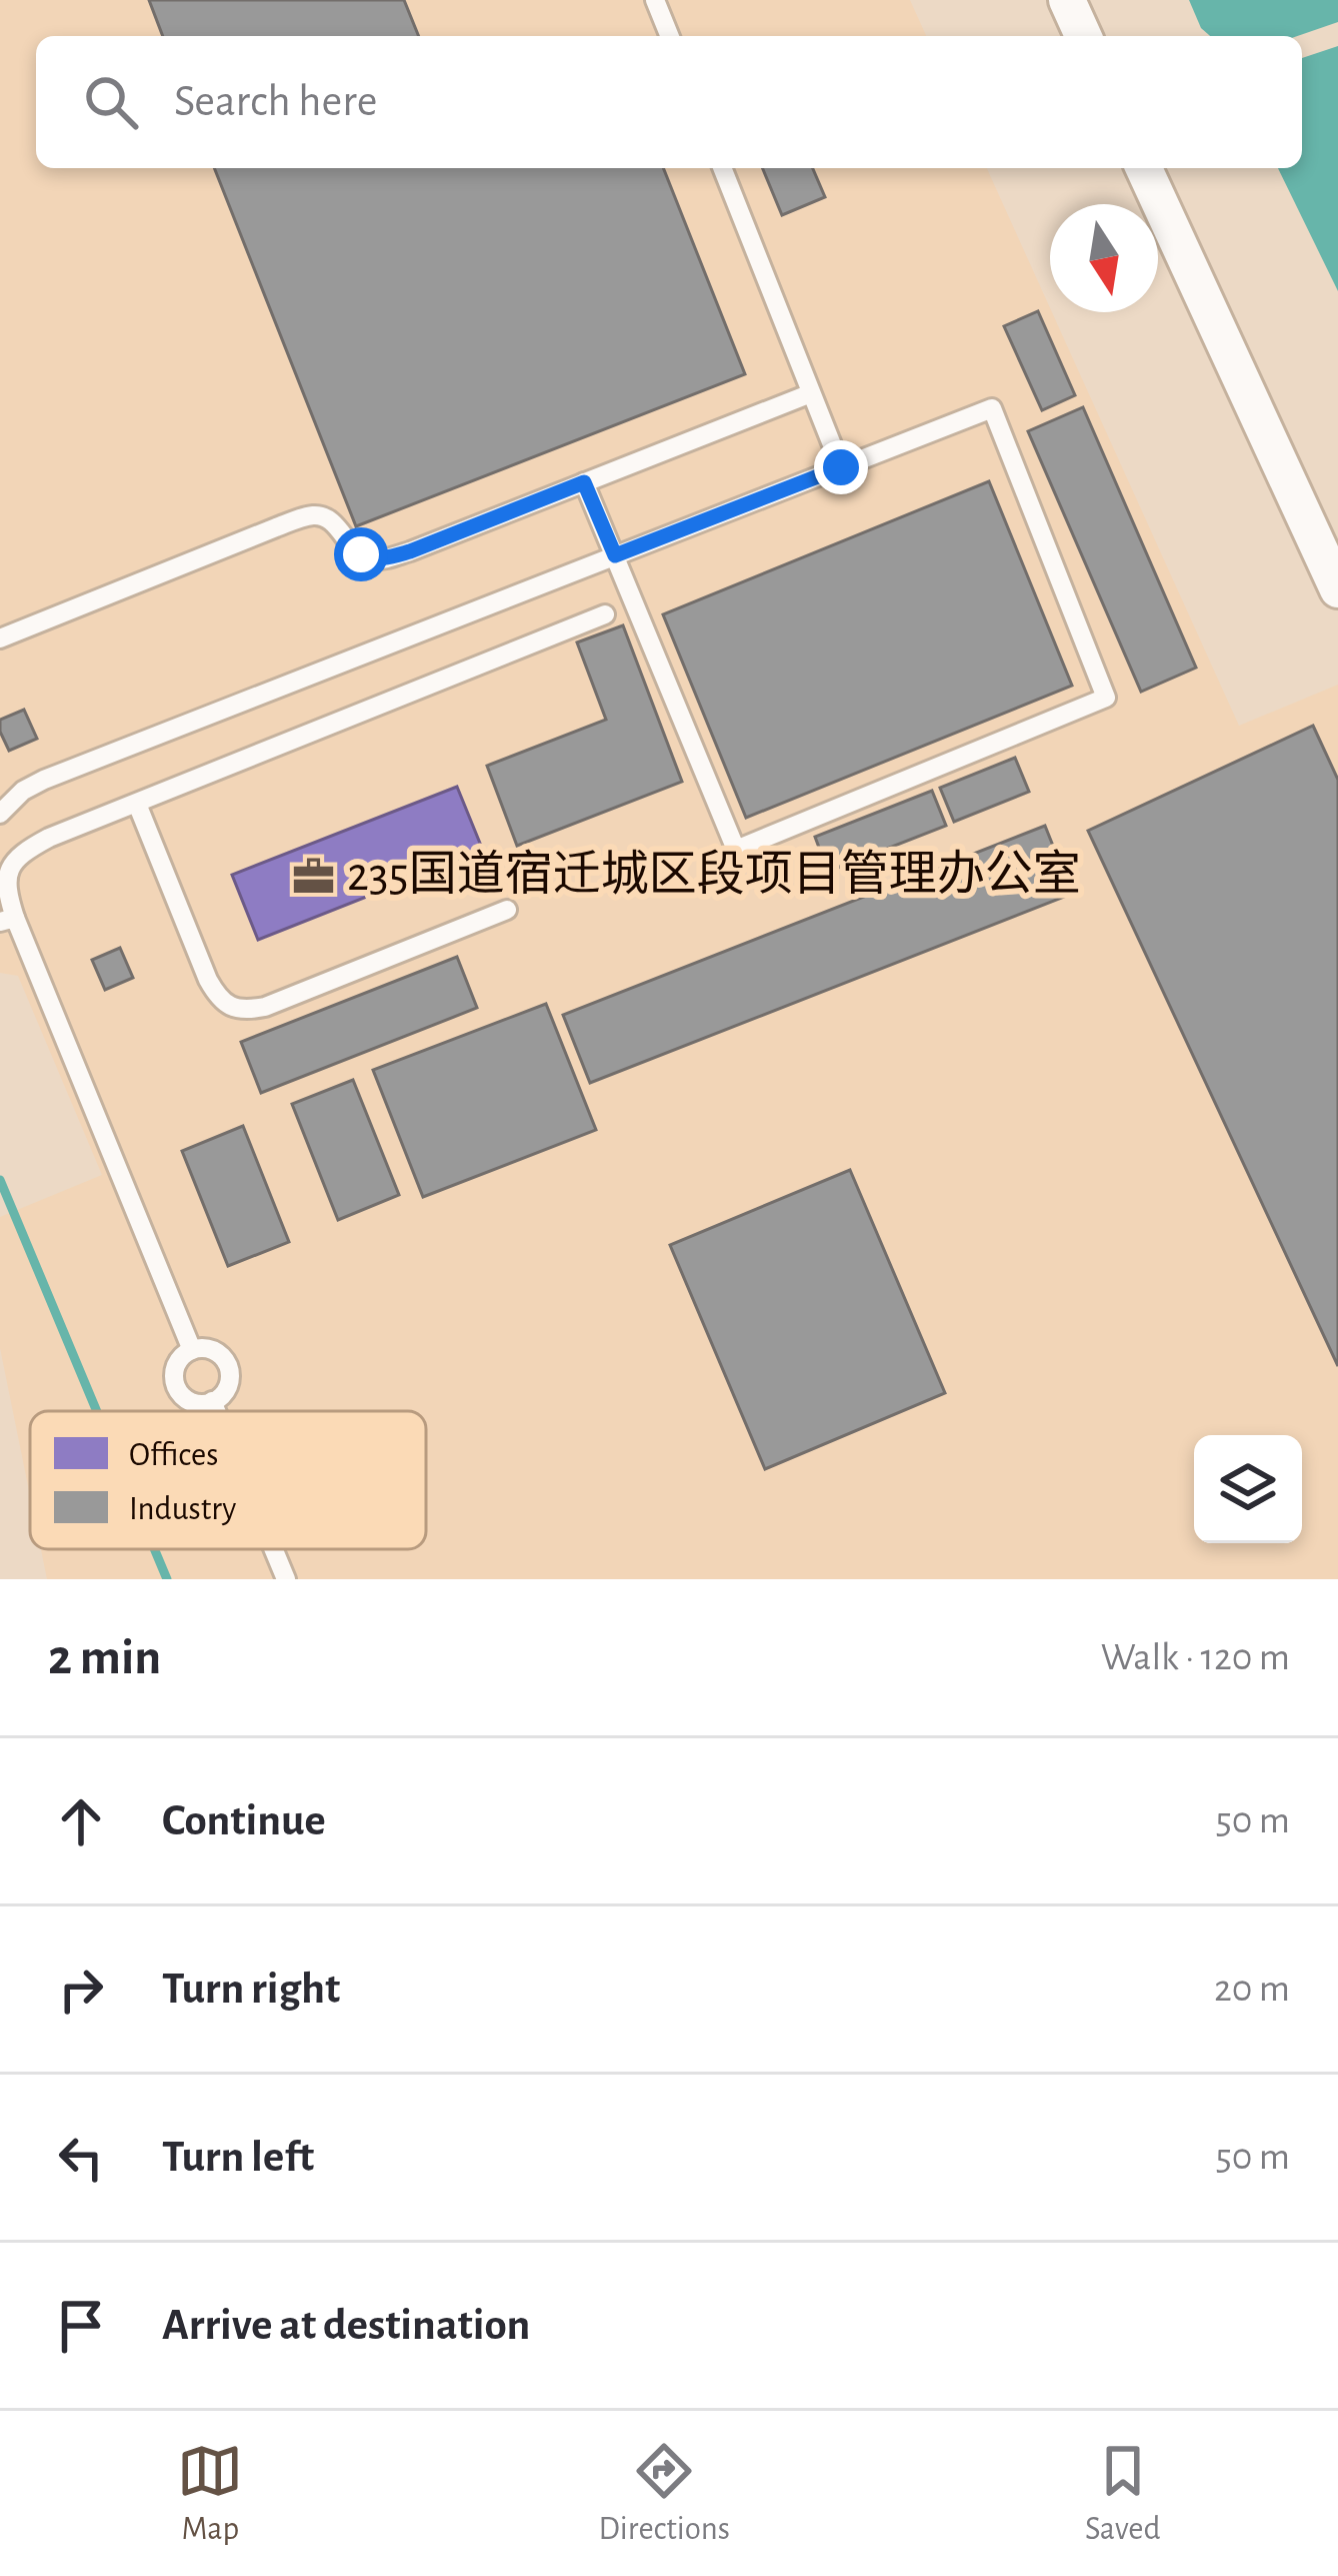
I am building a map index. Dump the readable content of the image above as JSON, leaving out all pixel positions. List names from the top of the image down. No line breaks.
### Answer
{"places":{"office":["235国道宿迁城区段项目管理办公室"]},"legend":["Offices","Industry"],"north":"bottom","page":{"search":"Search here","heading":["2 min","Walk · 120 m"],"list":[["Continue","50 m"],["Turn right","20 m"],["Turn left","50 m"],"Arrive at destination"],"nav":["Map","Directions","Saved"]}}
